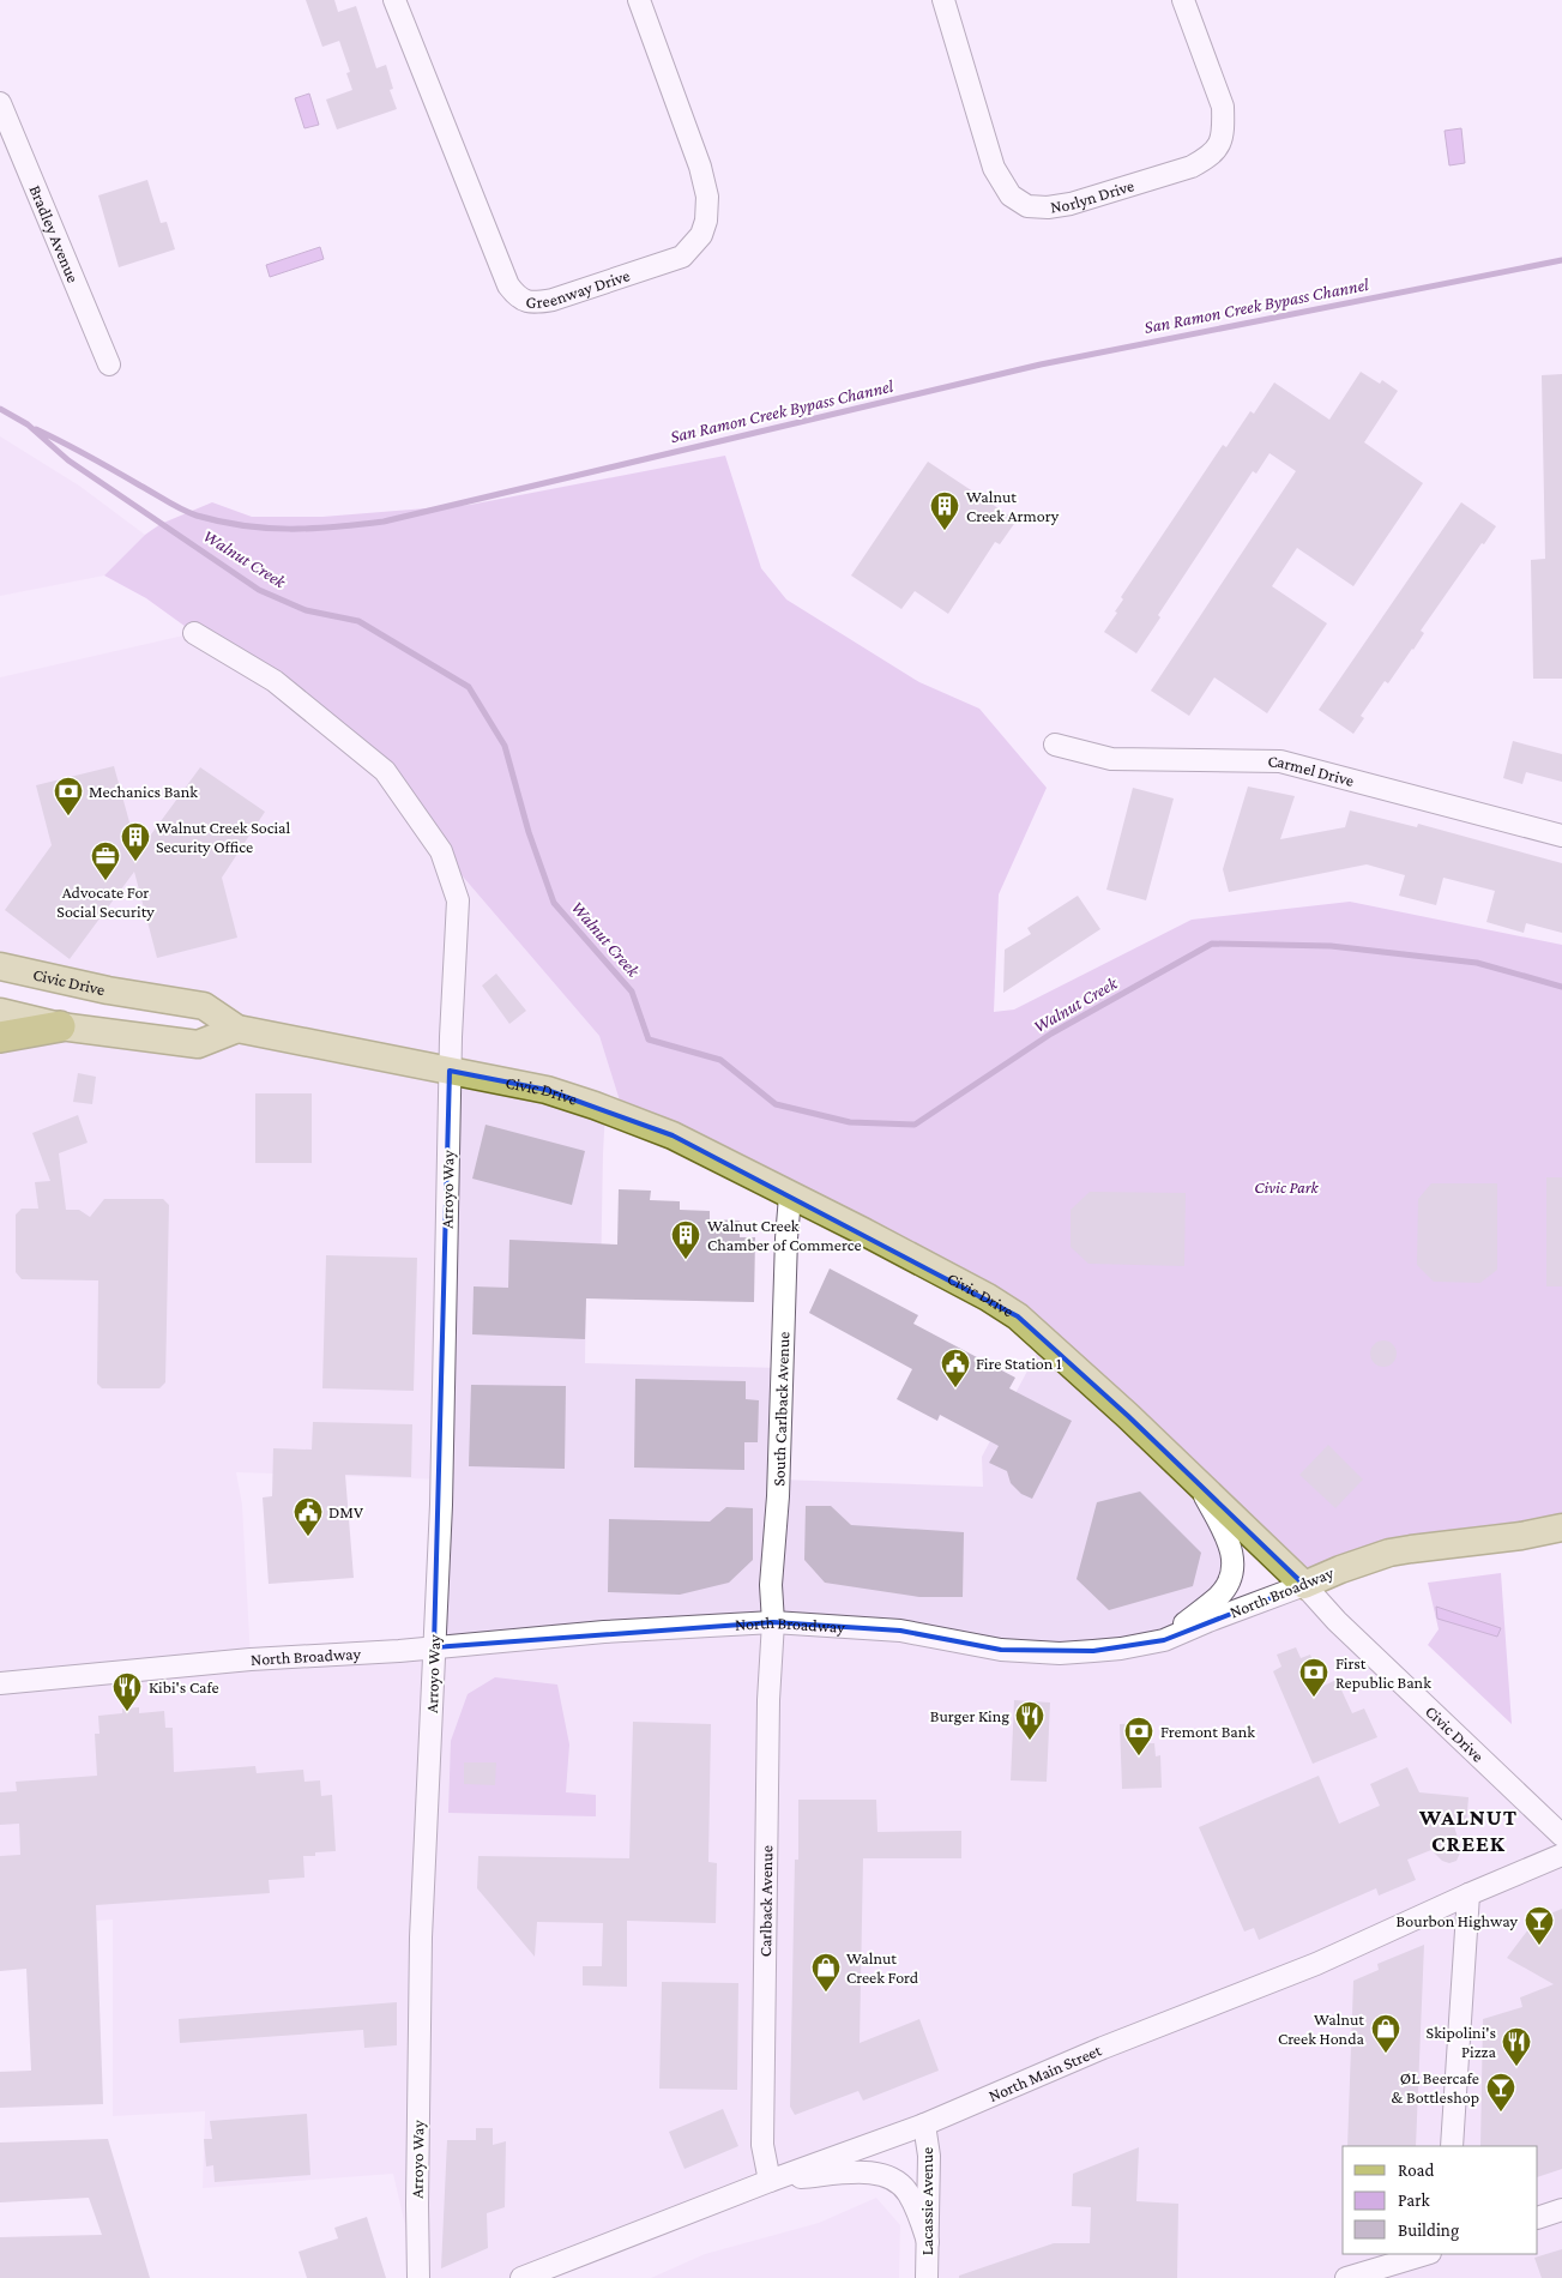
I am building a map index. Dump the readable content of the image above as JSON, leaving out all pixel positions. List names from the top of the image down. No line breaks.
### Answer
{"streets":{"main road":["Civic Drive","North Broadway"],"street":["Norlyn Drive","Bradley Avenue","Greenway Drive","Carmel Drive","Arroyo Way","South Carlback Avenue","Carlback Avenue","North Main Street","Lacassie Avenue"]},"crossings":[["Civic Drive","Arroyo Way"],["Civic Drive","South Carlback Avenue"],["Civic Drive","North Broadway"],["Arroyo Way","North Broadway"],["South Carlback Avenue","North Broadway"],["South Carlback Avenue","Carlback Avenue"],["North Broadway","Carlback Avenue"],["Carlback Avenue","North Main Street"],["North Main Street","Lacassie Avenue"]],"districts":["WALNUT CREEK"],"water":["San Ramon Creek Bypass Channel","Walnut Creek"],"parks":["Civic Park"],"places":{"building":["Walnut Creek Armory","Walnut Creek Social Security Office","Walnut Creek Chamber of Commerce"],"bank":["Mechanics Bank","First Republic Bank","Fremont Bank"],"office":["Advocate For Social Security"],"public building":["Fire Station 1","DMV"],"restaurant":["Kibi's Cafe","Burger King","Skipolini's Pizza"],"bar":["Bourbon Highway","ØL Beercafe & Bottleshop"],"shop":["Walnut Creek Ford","Walnut Creek Honda"]},"legend":["Road","Park","Building"]}
